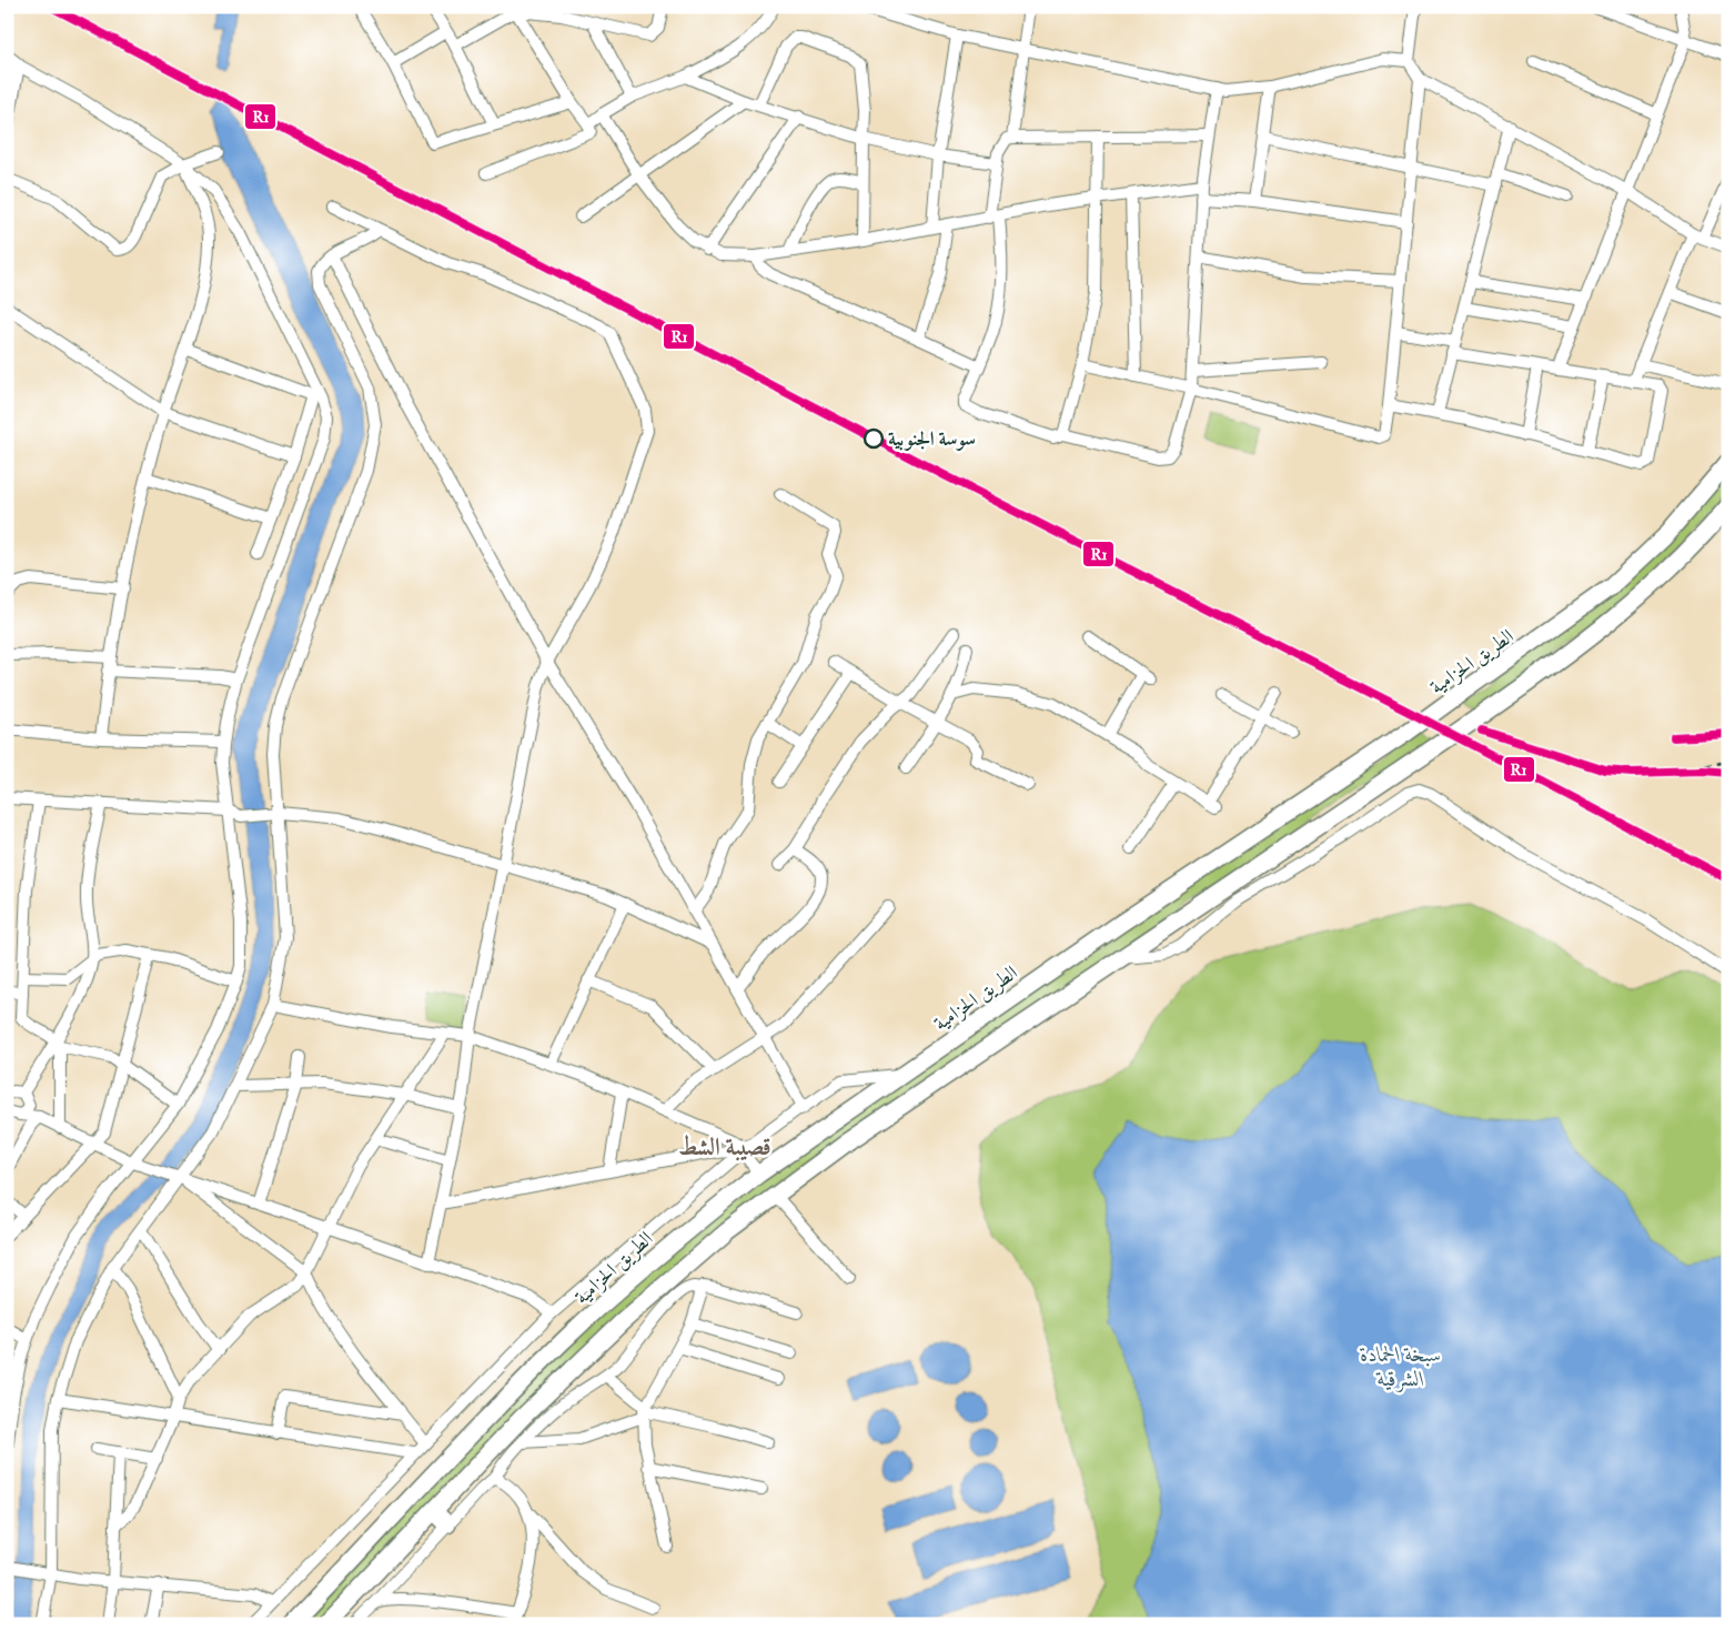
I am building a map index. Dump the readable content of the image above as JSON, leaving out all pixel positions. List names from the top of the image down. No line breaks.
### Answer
{"streets":{"highway":["الطريق الحزامية"]},"districts":["قصيبة الشط"],"water":["سبخة الحمادة الشرقية"],"places":["سوسة الجنوبية"],"lines":["transit line R1"]}
